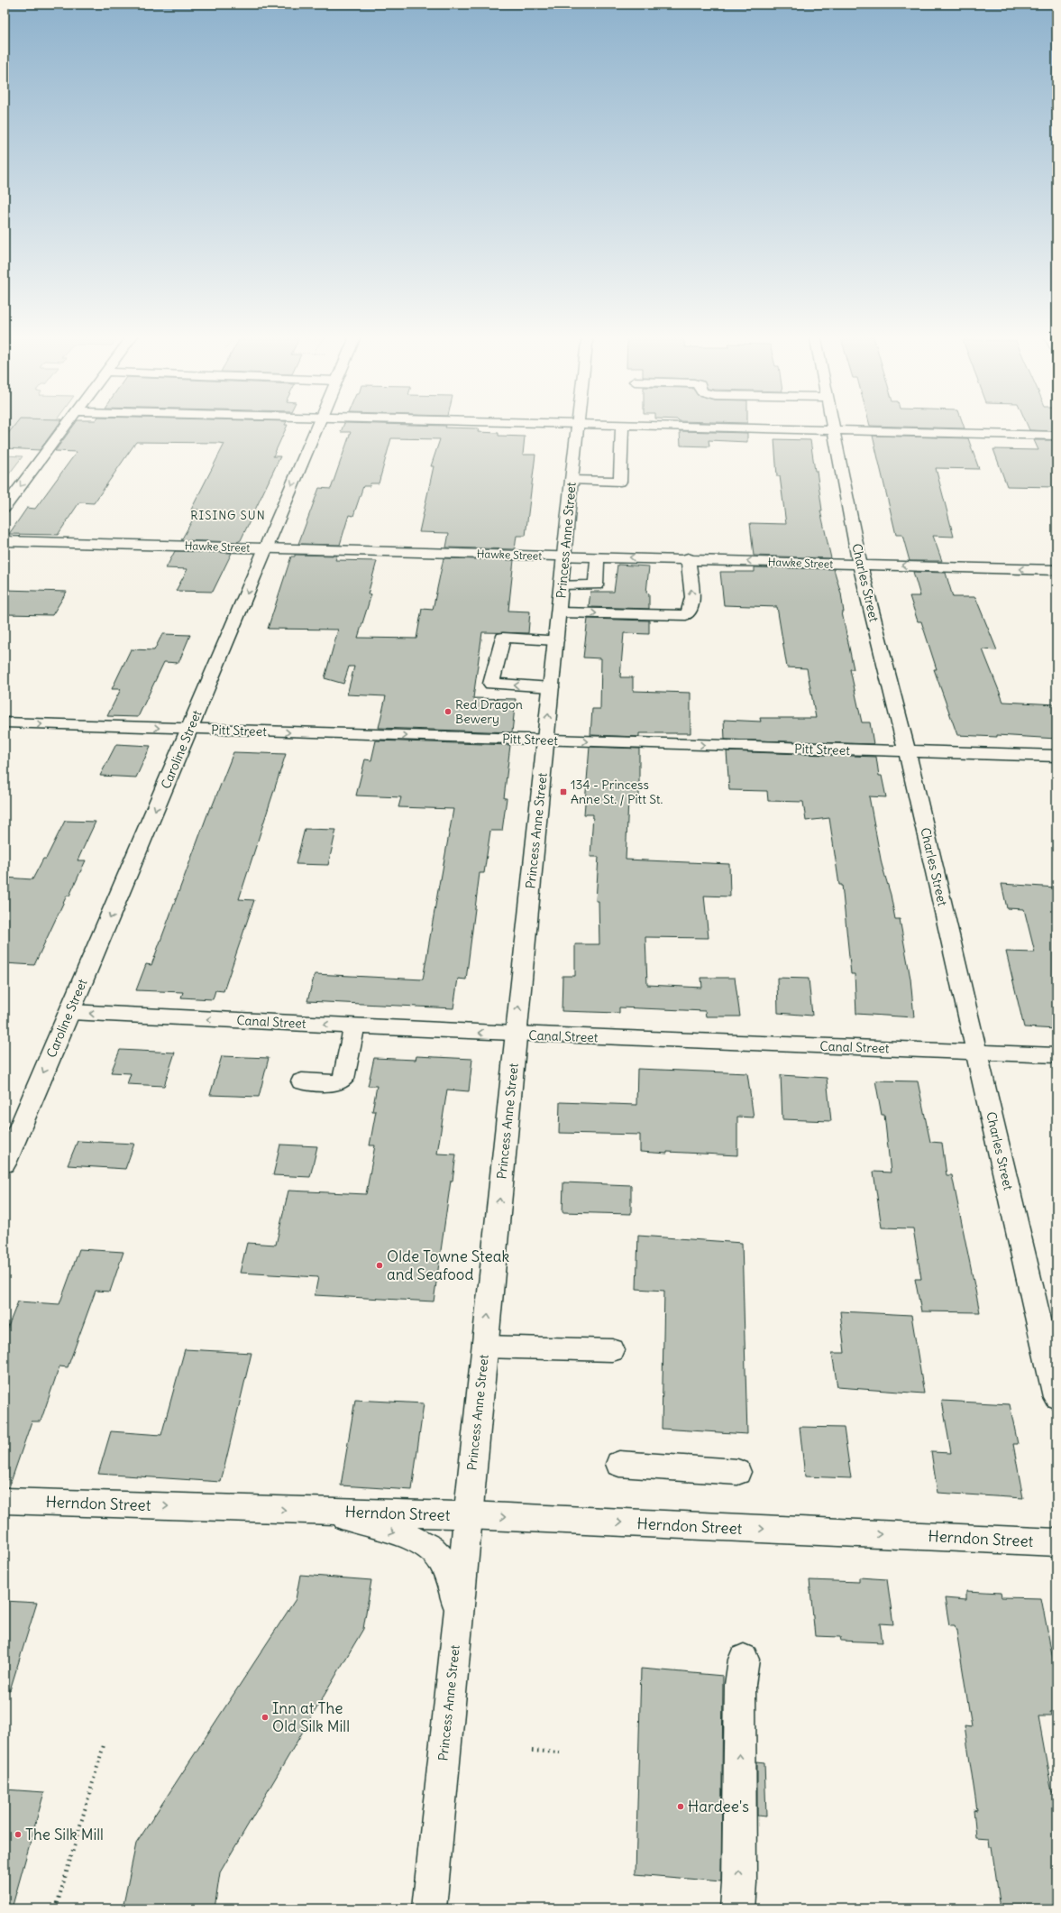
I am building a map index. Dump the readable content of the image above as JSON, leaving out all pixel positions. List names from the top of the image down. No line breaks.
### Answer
{"streets":{"street":["Princess Anne Street","Hawke Street","Charles Street","Pitt Street","Caroline Street","Canal Street","Herndon Street"]},"crossings":[["Princess Anne Street","Hawke Street"],["Princess Anne Street","Pitt Street"],["Princess Anne Street","Canal Street"],["Princess Anne Street","Herndon Street"],["Hawke Street","Charles Street"],["Hawke Street","Caroline Street"],["Charles Street","Pitt Street"],["Charles Street","Canal Street"],["Pitt Street","Caroline Street"],["Caroline Street","Canal Street"]],"one_way":["Princess Anne Street","Pitt Street","Caroline Street","Canal Street"],"districts":["RISING SUN"],"places":{"other":["Red Dragon Bewery","Olde Towne Steak and Seafood","Inn at The Old Silk Mill","Hardee's","The Silk Mill"],"transit":["134 - Princess Anne St. / Pitt St."]}}
